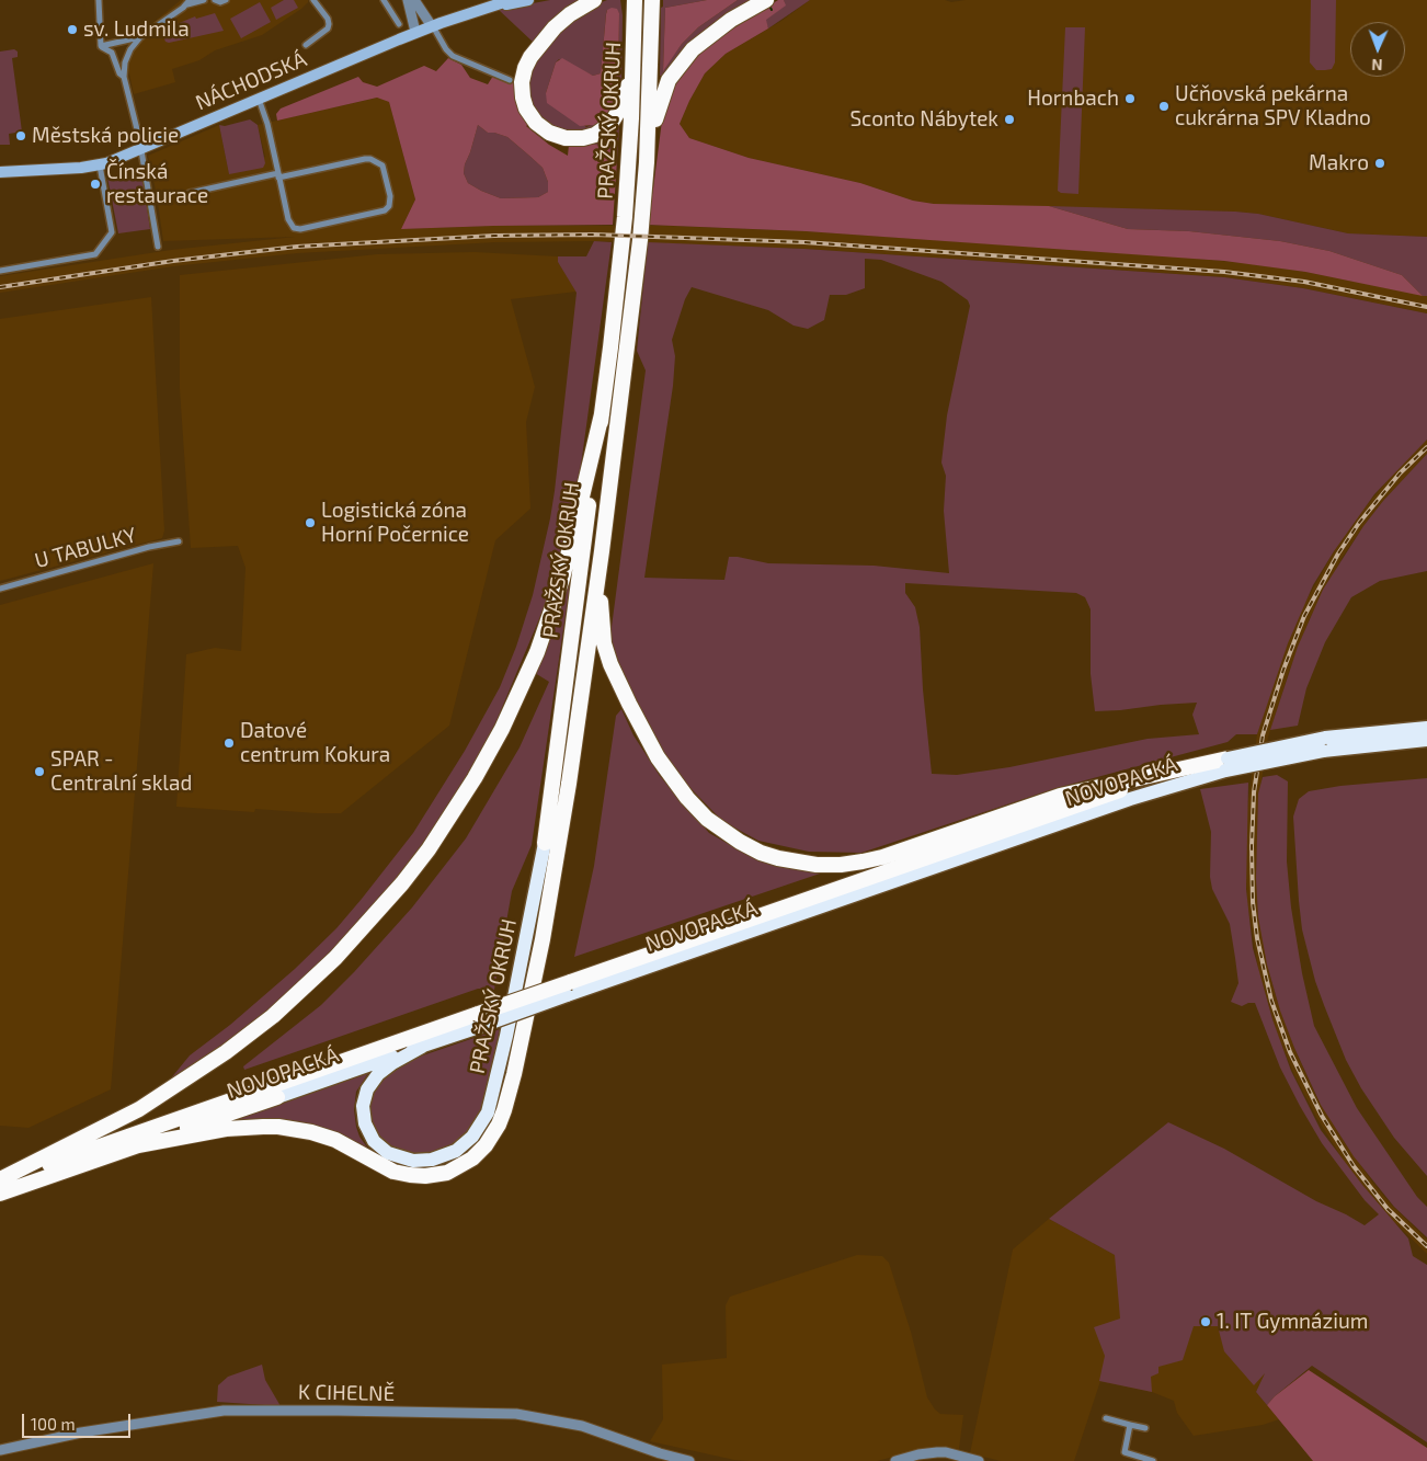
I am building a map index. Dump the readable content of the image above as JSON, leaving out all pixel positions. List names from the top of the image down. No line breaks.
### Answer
{"streets":{"highway":["PRAŽSKÝ OKRUH","NOVOPACKÁ"],"main road":["NÁCHODSKÁ"],"street":["U TABULKY","K CIHELNĚ"]},"crossings":[["PRAŽSKÝ OKRUH","NOVOPACKÁ"]],"places":["sv. Ludmila","Hornbach","Učňovská pekárna cukrárna SPV Kladno","Sconto Nábytek","Městská policie","Makro","Čínská restaurace","Logistická zóna Horní Počernice","Datové centrum Kokura","SPAR - Centralní sklad","1. IT Gymnázium"],"scale_bar":"100 m","north":"bottom"}
